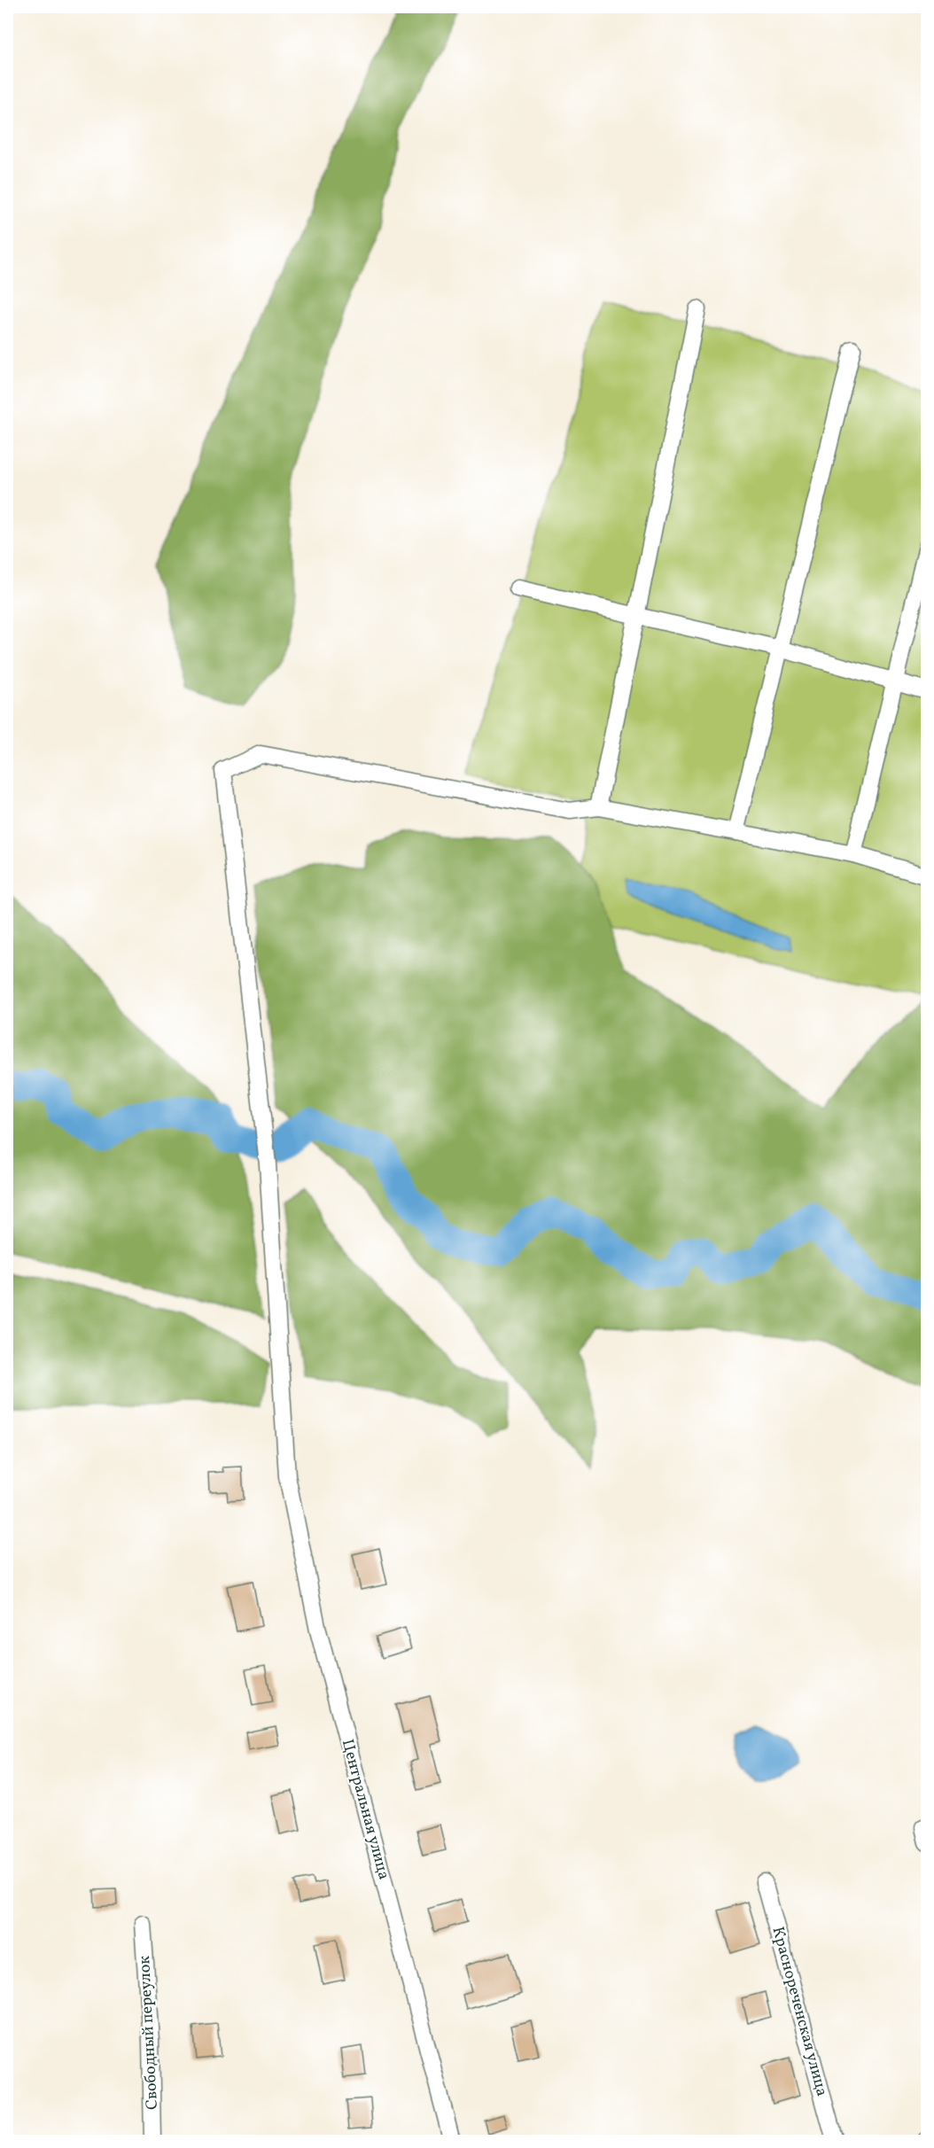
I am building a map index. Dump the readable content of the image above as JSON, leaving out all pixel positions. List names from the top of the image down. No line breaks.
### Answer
{"streets":{"street":["Центральная улица","Краснореченская улица","Свободный переулок"]}}
